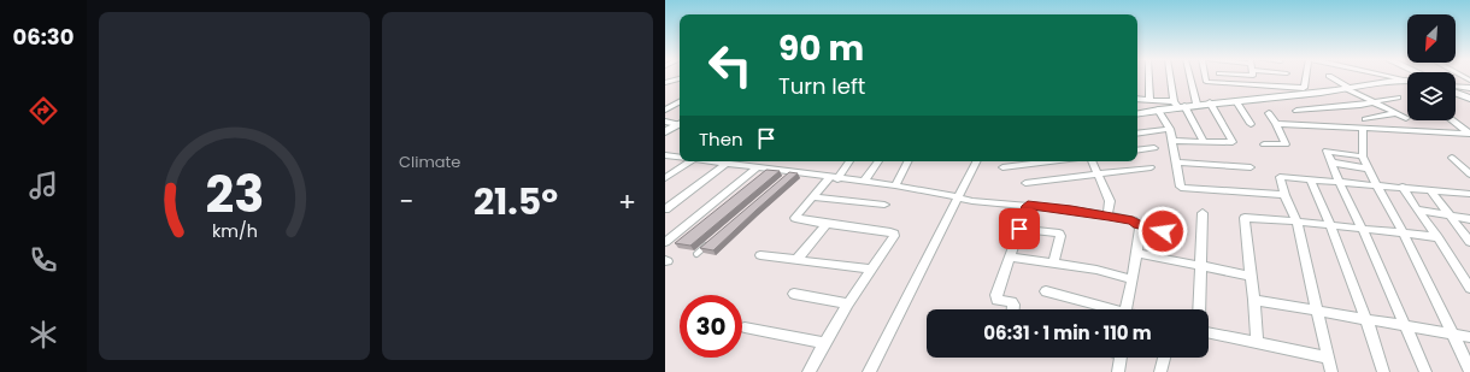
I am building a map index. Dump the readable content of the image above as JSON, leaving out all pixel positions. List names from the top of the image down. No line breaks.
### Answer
{"north":"bottom left","page":{"tabs":"06:30","tile":"Climate","turn":["90 m","Turn left"],"then":"Then","heat":["−","21.5°","+"],"limit":"30","trip":"06:31 · 1 min · 110 m","gauge":["23","km/h"]}}
